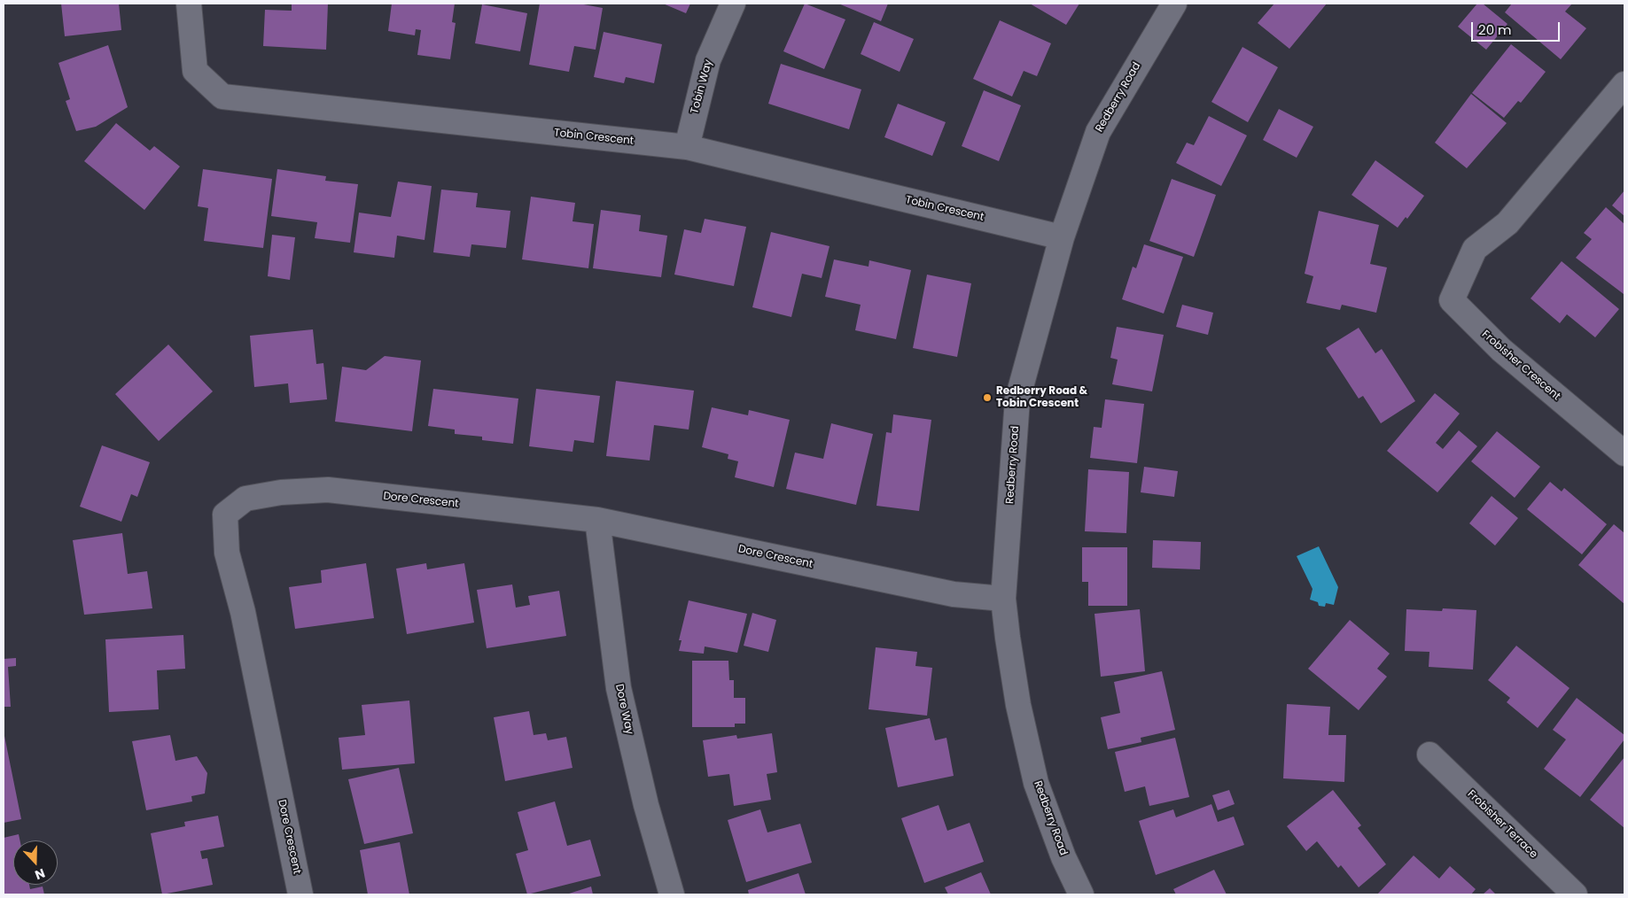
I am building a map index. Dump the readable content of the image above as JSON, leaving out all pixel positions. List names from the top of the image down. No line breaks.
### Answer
{"streets":{"street":["Tobin Way","Redberry Road","Tobin Crescent","Frobisher Crescent","Dore Crescent","Dore Way","Frobisher Terrace"]},"crossings":[["Tobin Way","Tobin Crescent"],["Redberry Road","Tobin Crescent"],["Redberry Road","Dore Crescent"],["Dore Crescent","Dore Way"]],"places":["Redberry Road & Tobin Crescent"],"scale_bar":"20 m","north":"bottom"}
